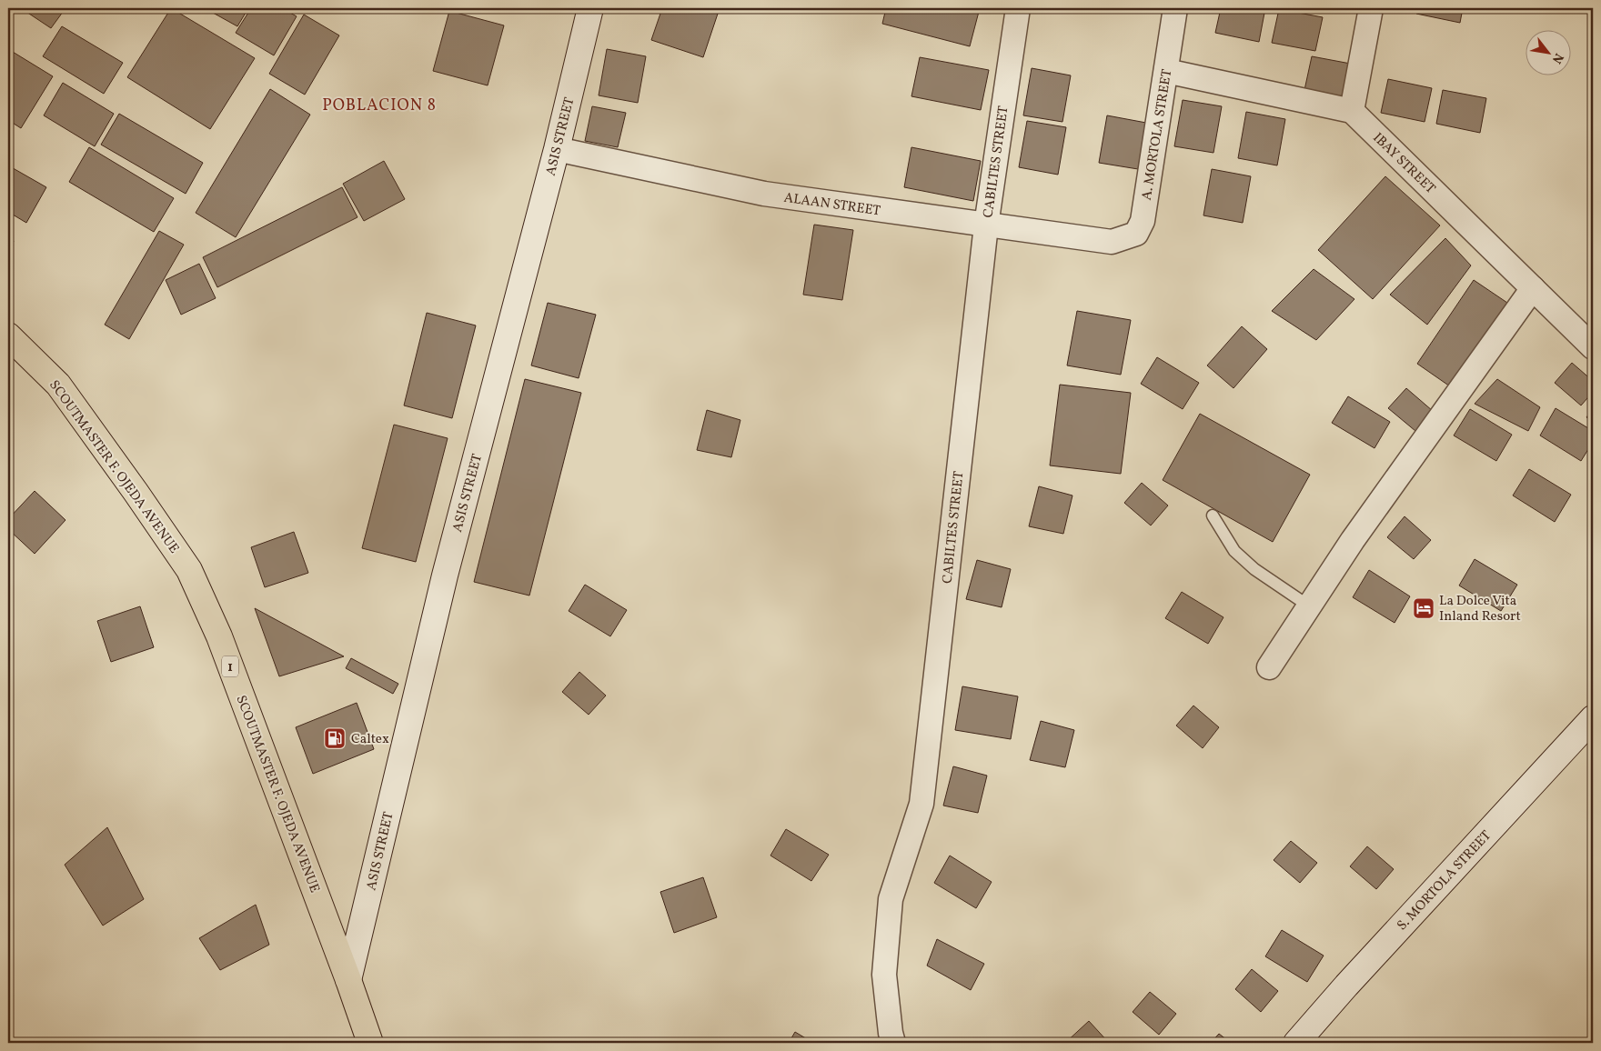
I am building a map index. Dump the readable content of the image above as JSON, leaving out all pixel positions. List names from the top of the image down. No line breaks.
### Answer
{"streets":{"highway":["SCOUTMASTER F. OJEDA AVENUE","1"],"main road":["ASIS STREET","S. MORTOLA STREET"],"street":["A. MORTOLA STREET","CABILTES STREET","IBAY STREET","ALAAN STREET"]},"crossings":[["A. MORTOLA STREET","ALAAN STREET"],["ASIS STREET","ALAAN STREET"],["ASIS STREET","SCOUTMASTER F. OJEDA AVENUE"],["CABILTES STREET","ALAAN STREET"]],"districts":["POBLACION 8"],"places":{"hotel":["La Dolce Vita Inland Resort"],"fuel station":["Caltex"]},"north":"bottom right"}
